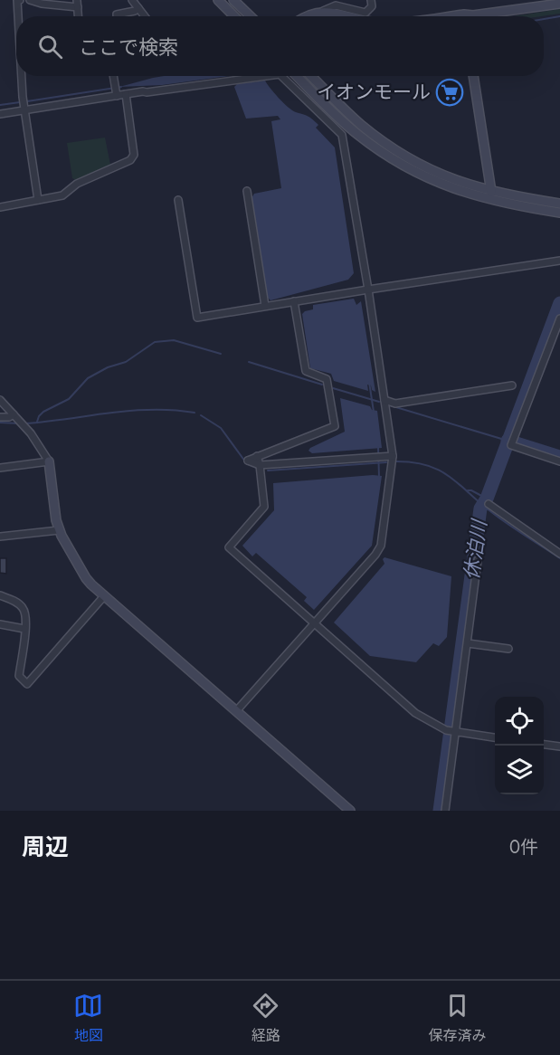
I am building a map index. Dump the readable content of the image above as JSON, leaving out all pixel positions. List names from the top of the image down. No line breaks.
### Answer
{"water":["休泊川"],"places":{"supermarket":["イオンモール"]},"page":{"search":"ここで検索","heading":["周辺","0件"],"nav":["地図","経路","保存済み"]}}
